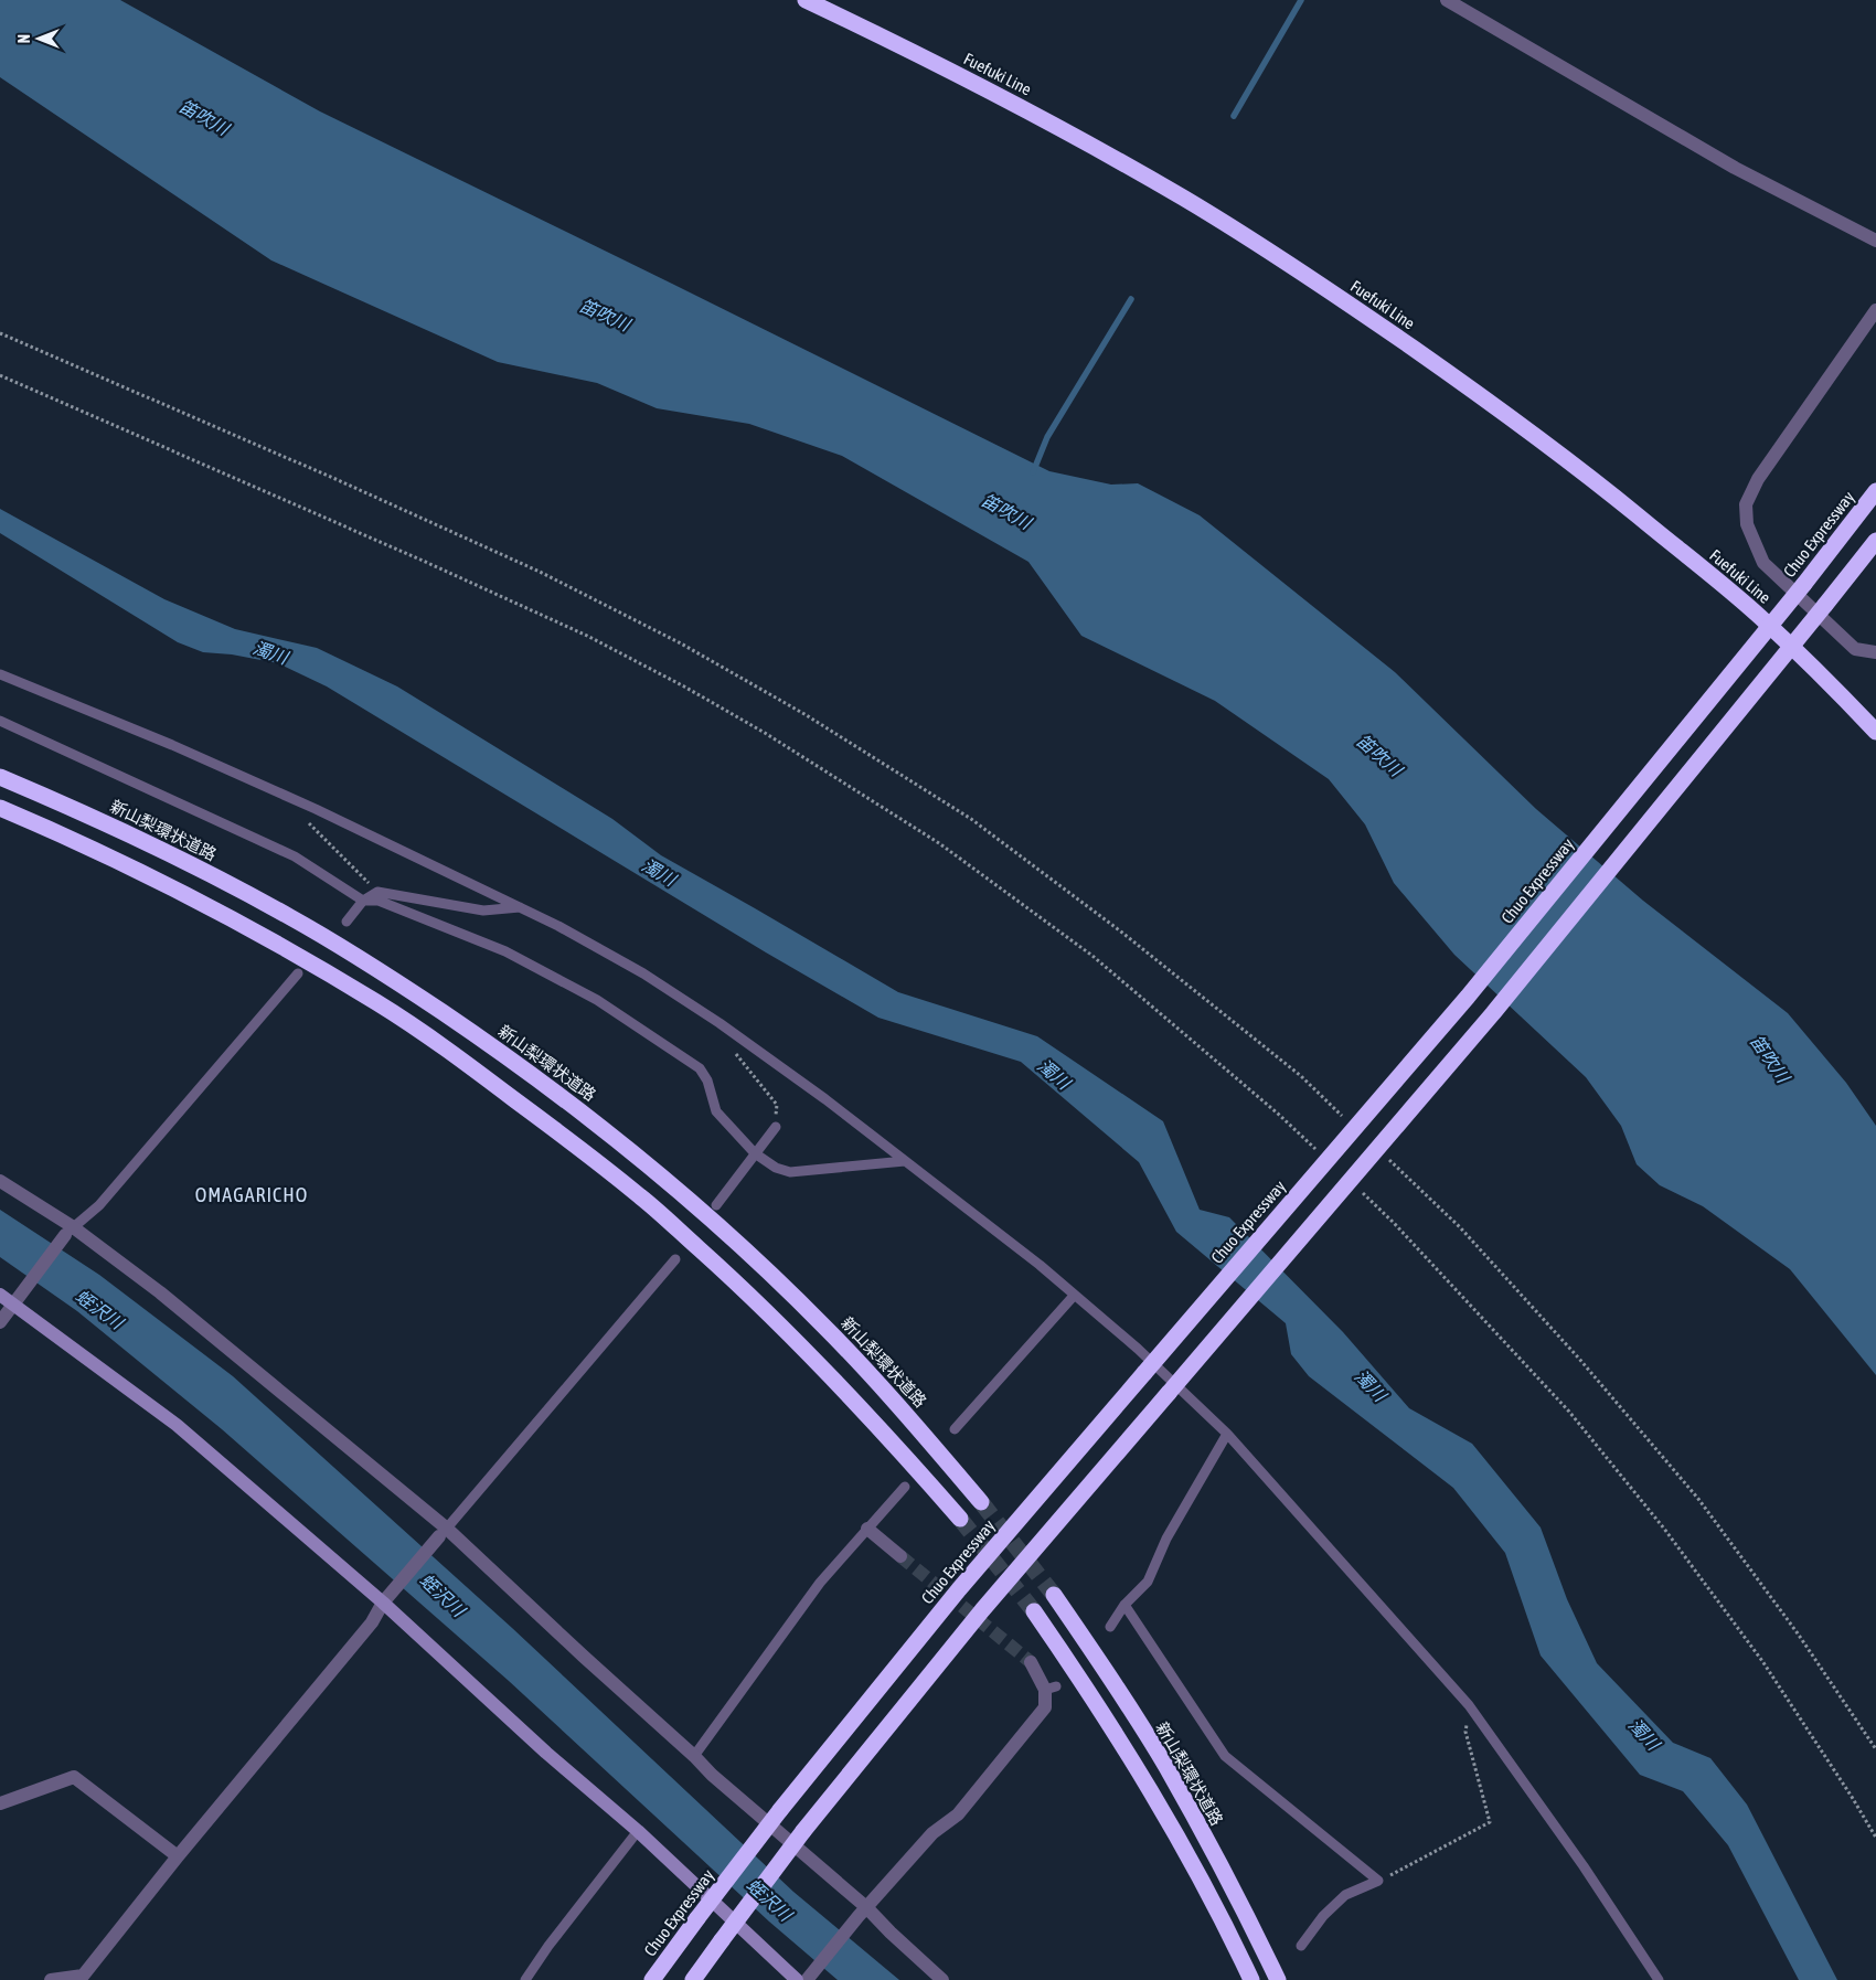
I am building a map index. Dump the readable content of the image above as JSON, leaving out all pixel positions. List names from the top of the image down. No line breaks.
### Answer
{"streets":{"highway":["Fuefuki Line","Chuo Expressway","新山梨環状道路"]},"districts":["OMAGARICHO"],"water":["笛吹川","濁川","蛭沢川"],"north":"left"}
